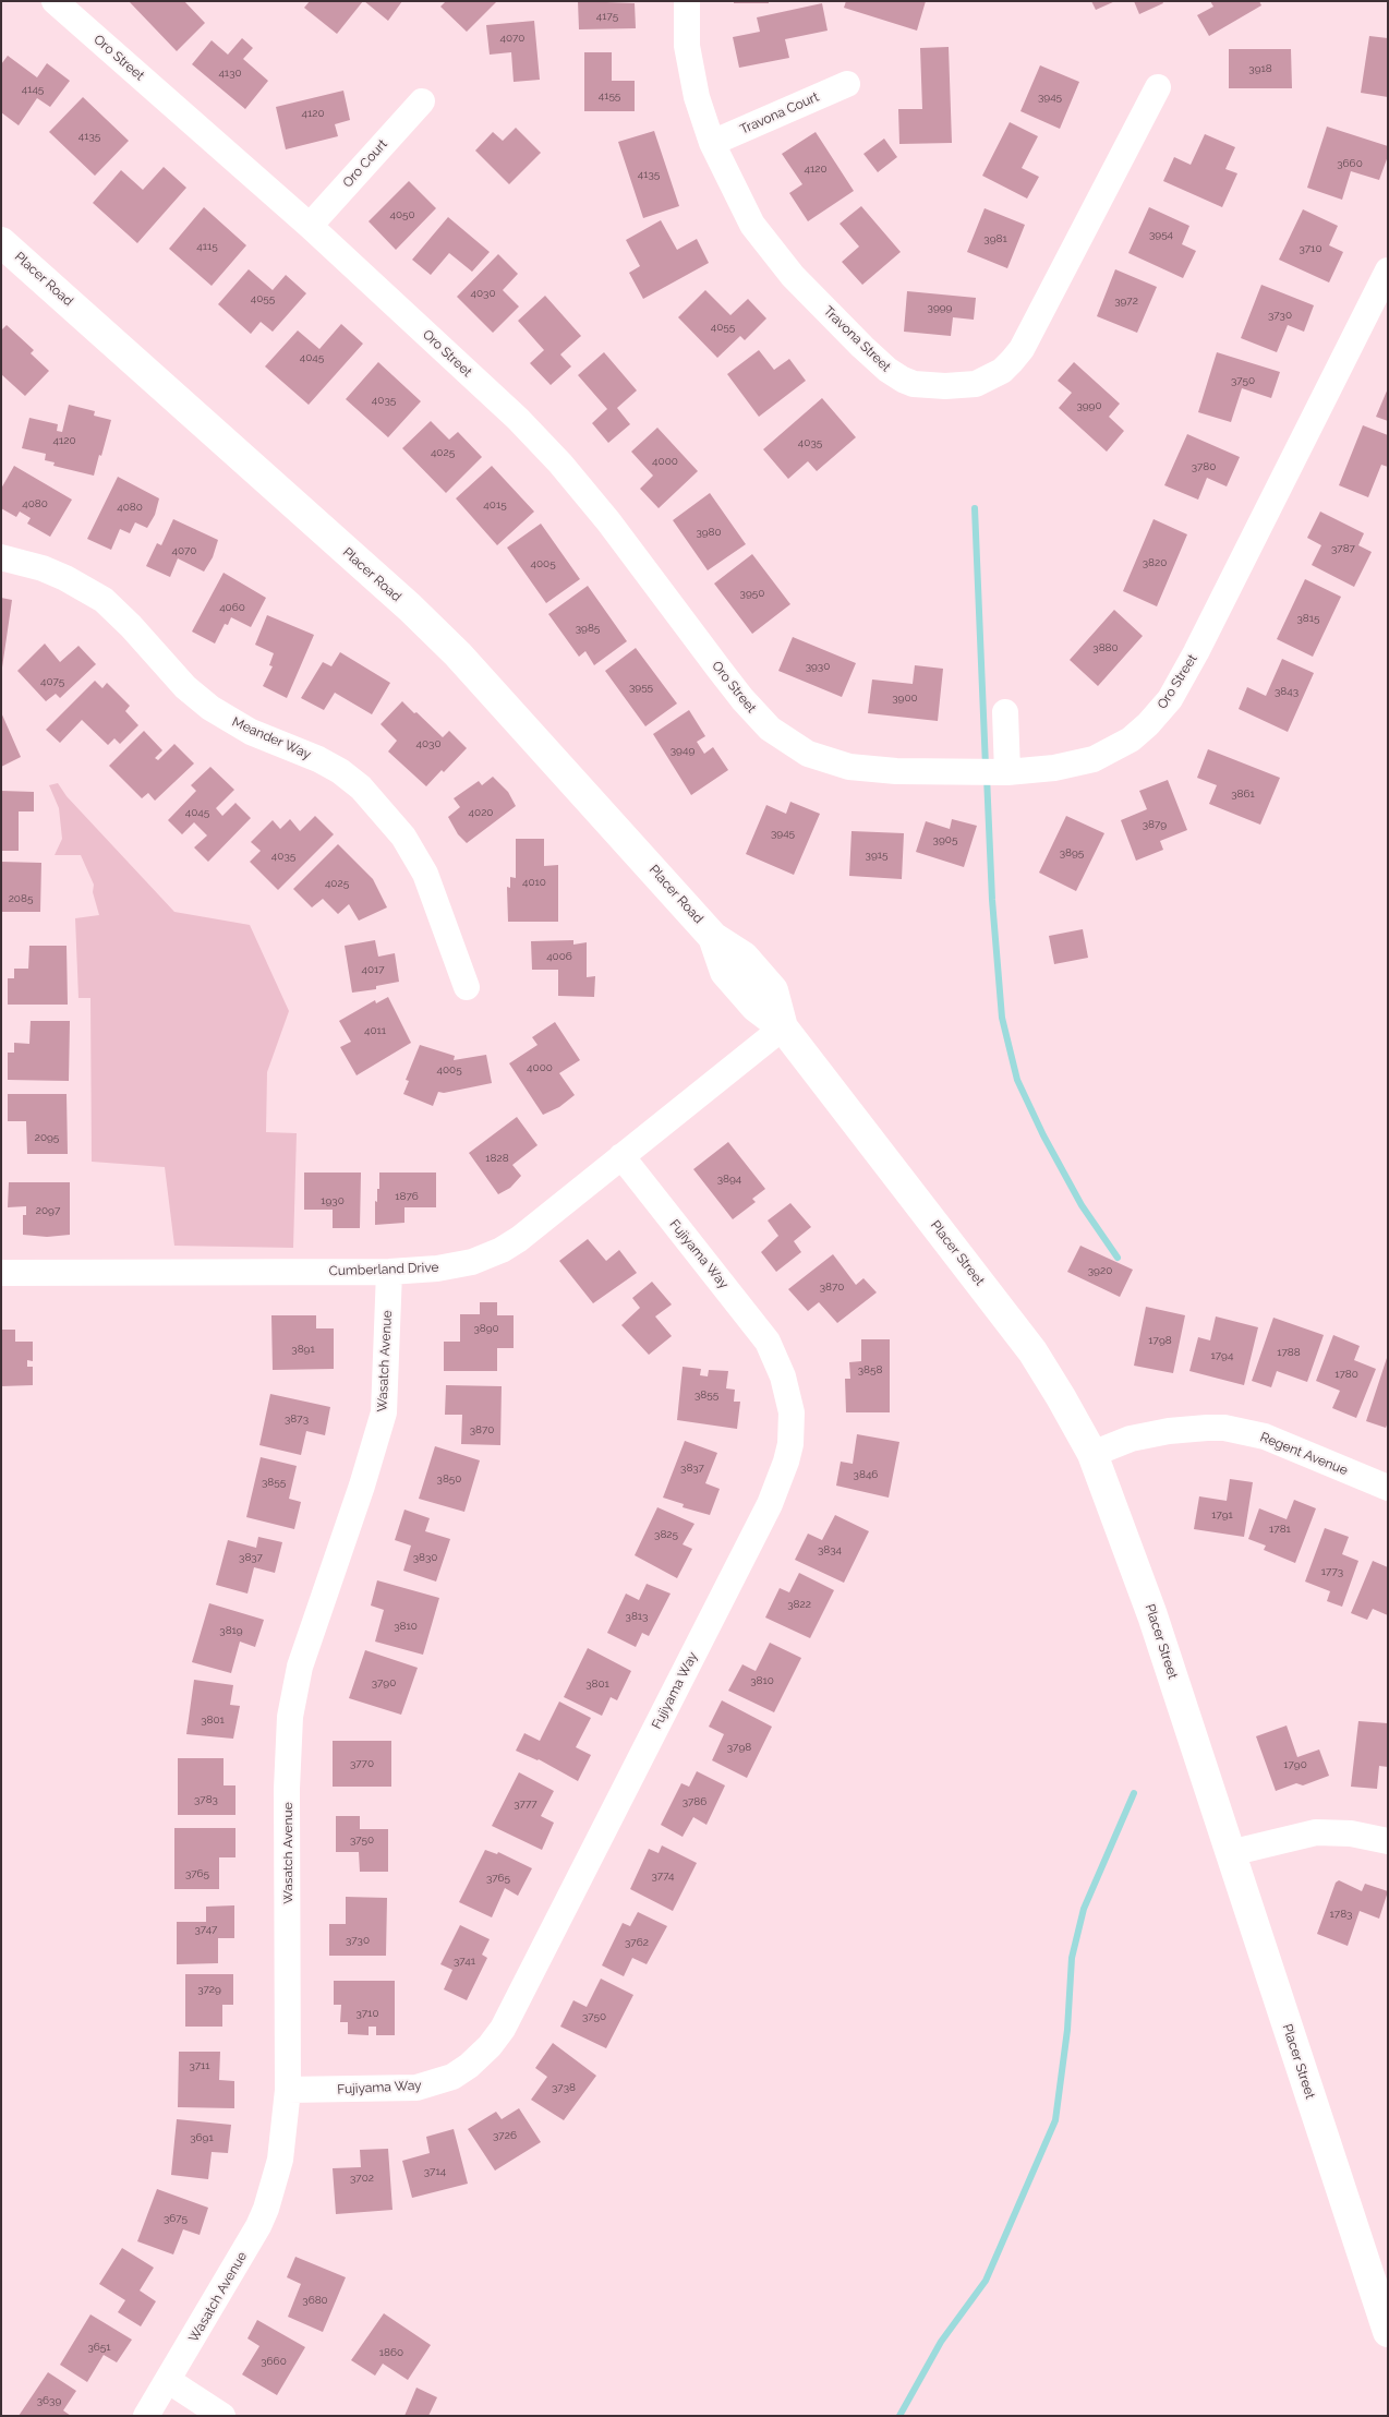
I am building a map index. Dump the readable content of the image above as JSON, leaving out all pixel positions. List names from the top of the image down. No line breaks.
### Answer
{"streets":{"main road":["Placer Road","Placer Street"],"street":["Oro Street","Travona Court","Oro Court","Travona Street","Meander Way","Fujiyama Way","Cumberland Drive","Wasatch Avenue","Regent Avenue"]},"crossings":[["Oro Street","Oro Court"],["Travona Court","Travona Street"],["Placer Road","Placer Street"],["Placer Road","Cumberland Drive"],["Placer Street","Cumberland Drive"],["Placer Street","Regent Avenue"],["Fujiyama Way","Cumberland Drive"],["Fujiyama Way","Wasatch Avenue"],["Cumberland Drive","Wasatch Avenue"]],"house_numbers":["4175","4070","3918","4130","4145","4155","3945","4120","4135","3660","4120","4135","4050","3954","3981","4115","3710","4030","4055","3972","3999","3730","4055","4045","3750","4035","3990","4120","4035","4025","4000","3780","4080","4015","4080","3980","3787","4070","3820","4005","3950","4060","3815","3985","3880","3930","4075","3955","3843","3900","4030","3949","3861","4045","4020","3879","3945","3905","3895","3915","4035","4010","4025","2085","4006","4017","4011","4000","4005","2095","1828","3894","1876","1930","2097","3920","3870","3890","1798","3891","1788","1794","3858","1780","3855","3873","3870","3837","3846","3850","3855","1791","1781","3825","3834","3837","3830","1773","3822","3813","3810","3819","3810","3790","3801","3801","3798","3770","1790","3783","3786","3777","3750","3765","3774","3765","1783","3747","3730","3762","3741","3729","3710","3750","3711","3738","3726","3691","3714","3702","3675","3680","3651","1860","3660","3639"]}
